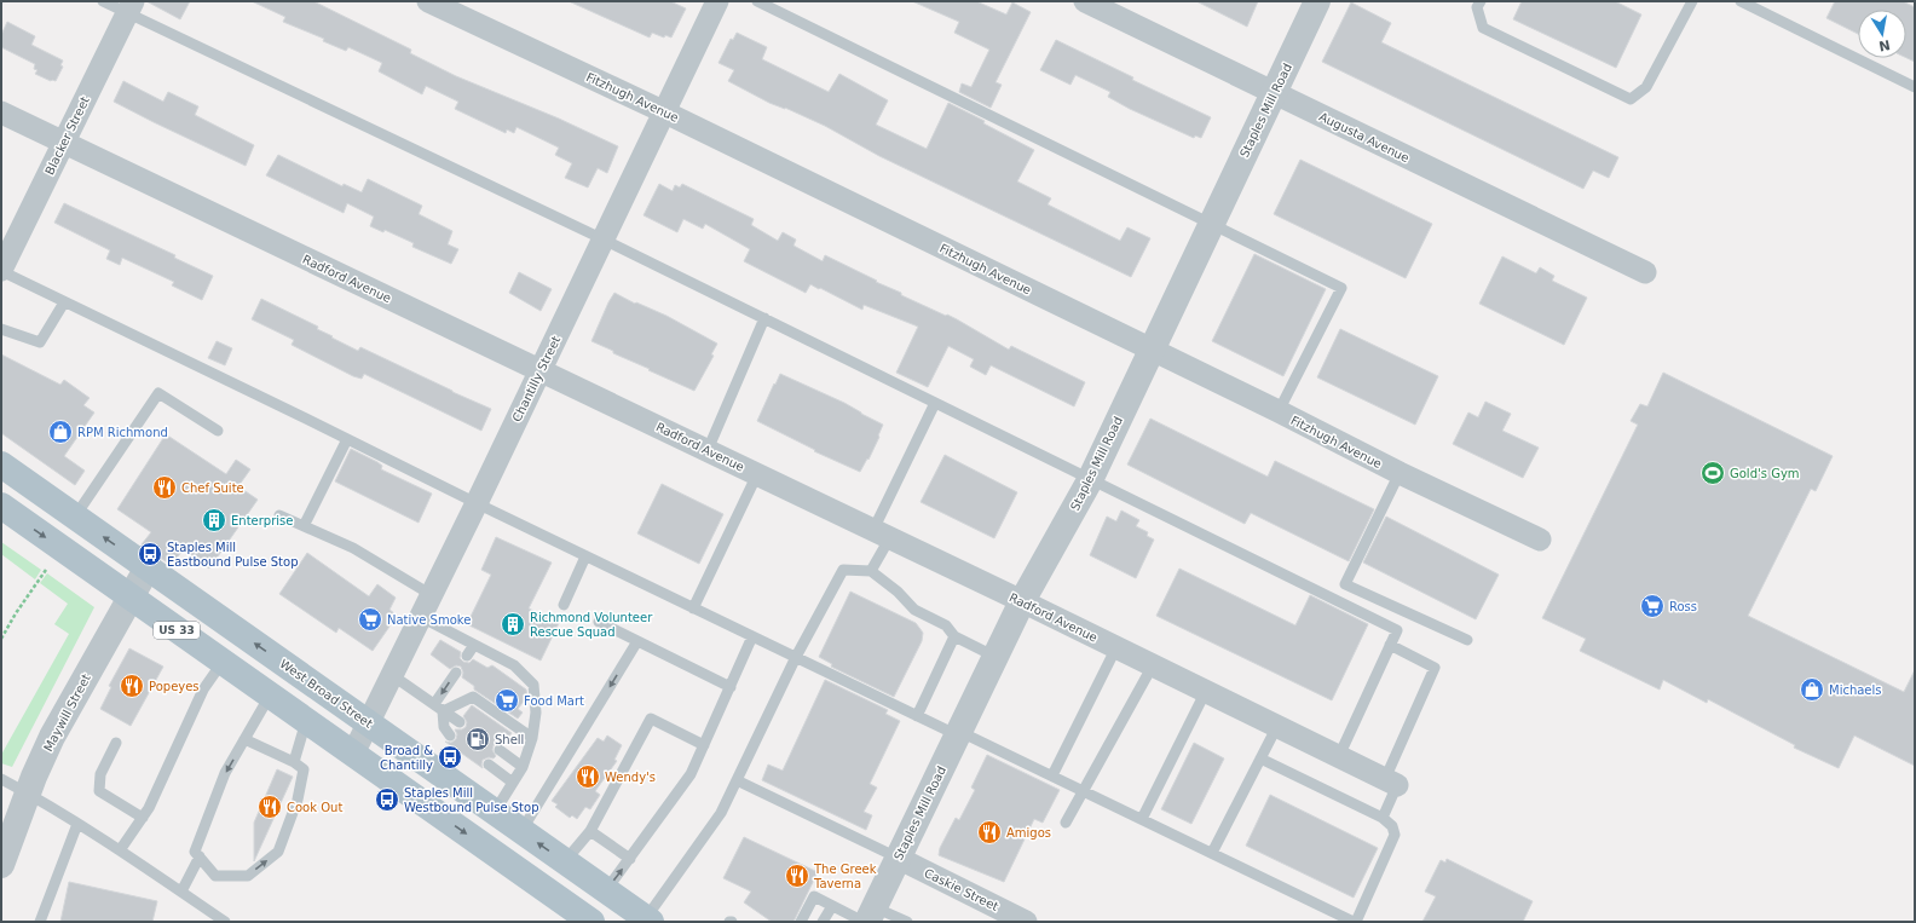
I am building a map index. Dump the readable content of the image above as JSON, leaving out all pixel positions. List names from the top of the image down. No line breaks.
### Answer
{"streets":{"main road":["US 33","West Broad Street"],"street":["Fitzhugh Avenue","Staples Mill Road","Blacker Street","Augusta Avenue","Radford Avenue","Chantilly Street","Maywill Street","Caskie Street"]},"crossings":[["Fitzhugh Avenue","Staples Mill Road"],["Fitzhugh Avenue","Chantilly Street"],["Staples Mill Road","Augusta Avenue"],["Staples Mill Road","Radford Avenue"],["Staples Mill Road","Caskie Street"],["Blacker Street","Radford Avenue"],["Radford Avenue","Chantilly Street"],["Chantilly Street","US 33"],["Chantilly Street","West Broad Street"],["US 33","Maywill Street"],["West Broad Street","Maywill Street"]],"places":{"shop":["RPM Richmond","Michaels"],"sports":["Gold's Gym"],"restaurant":["Chef Suite","Popeyes","Wendy's","Cook Out","Amigos","The Greek Taverna"],"building":["Enterprise","Richmond Volunteer Rescue Squad"],"bus stop":["Staples Mill Eastbound Pulse Stop","Broad & Chantilly","Staples Mill Westbound Pulse Stop"],"supermarket":["Ross","Native Smoke","Food Mart"],"fuel station":["Shell"]},"north":"bottom"}
